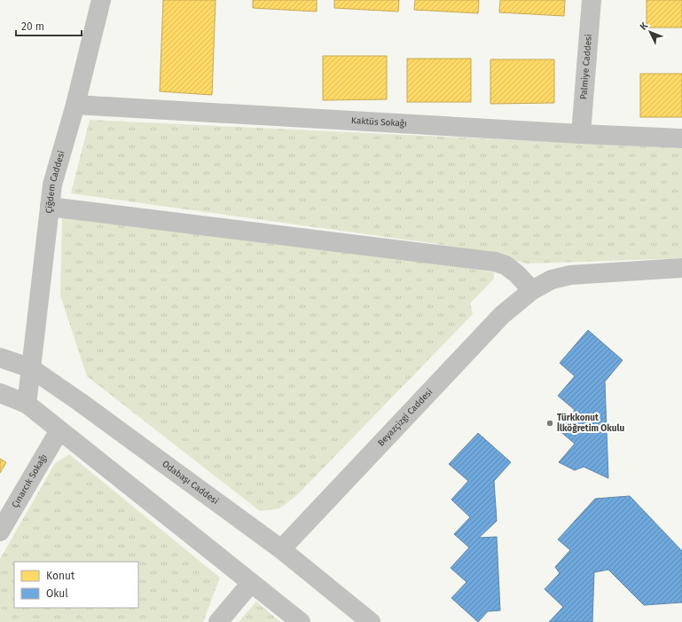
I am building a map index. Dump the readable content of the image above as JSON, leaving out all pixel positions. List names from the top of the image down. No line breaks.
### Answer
{"streets":{"street":["Palmiye Caddesi","Kaktüs Sokağı","Çiğdem Caddesi","Beyazçizgi Caddesi","Çınarcık Sokağı","Odabaşı Caddesi"]},"crossings":[["Palmiye Caddesi","Kaktüs Sokağı"],["Kaktüs Sokağı","Çiğdem Caddesi"],["Çiğdem Caddesi","Odabaşı Caddesi"],["Beyazçizgi Caddesi","Odabaşı Caddesi"]],"places":["Türkkonut İlköğretim Okulu"],"legend":["Konut","Okul"],"scale_bar":"20 m","north":"top left"}
